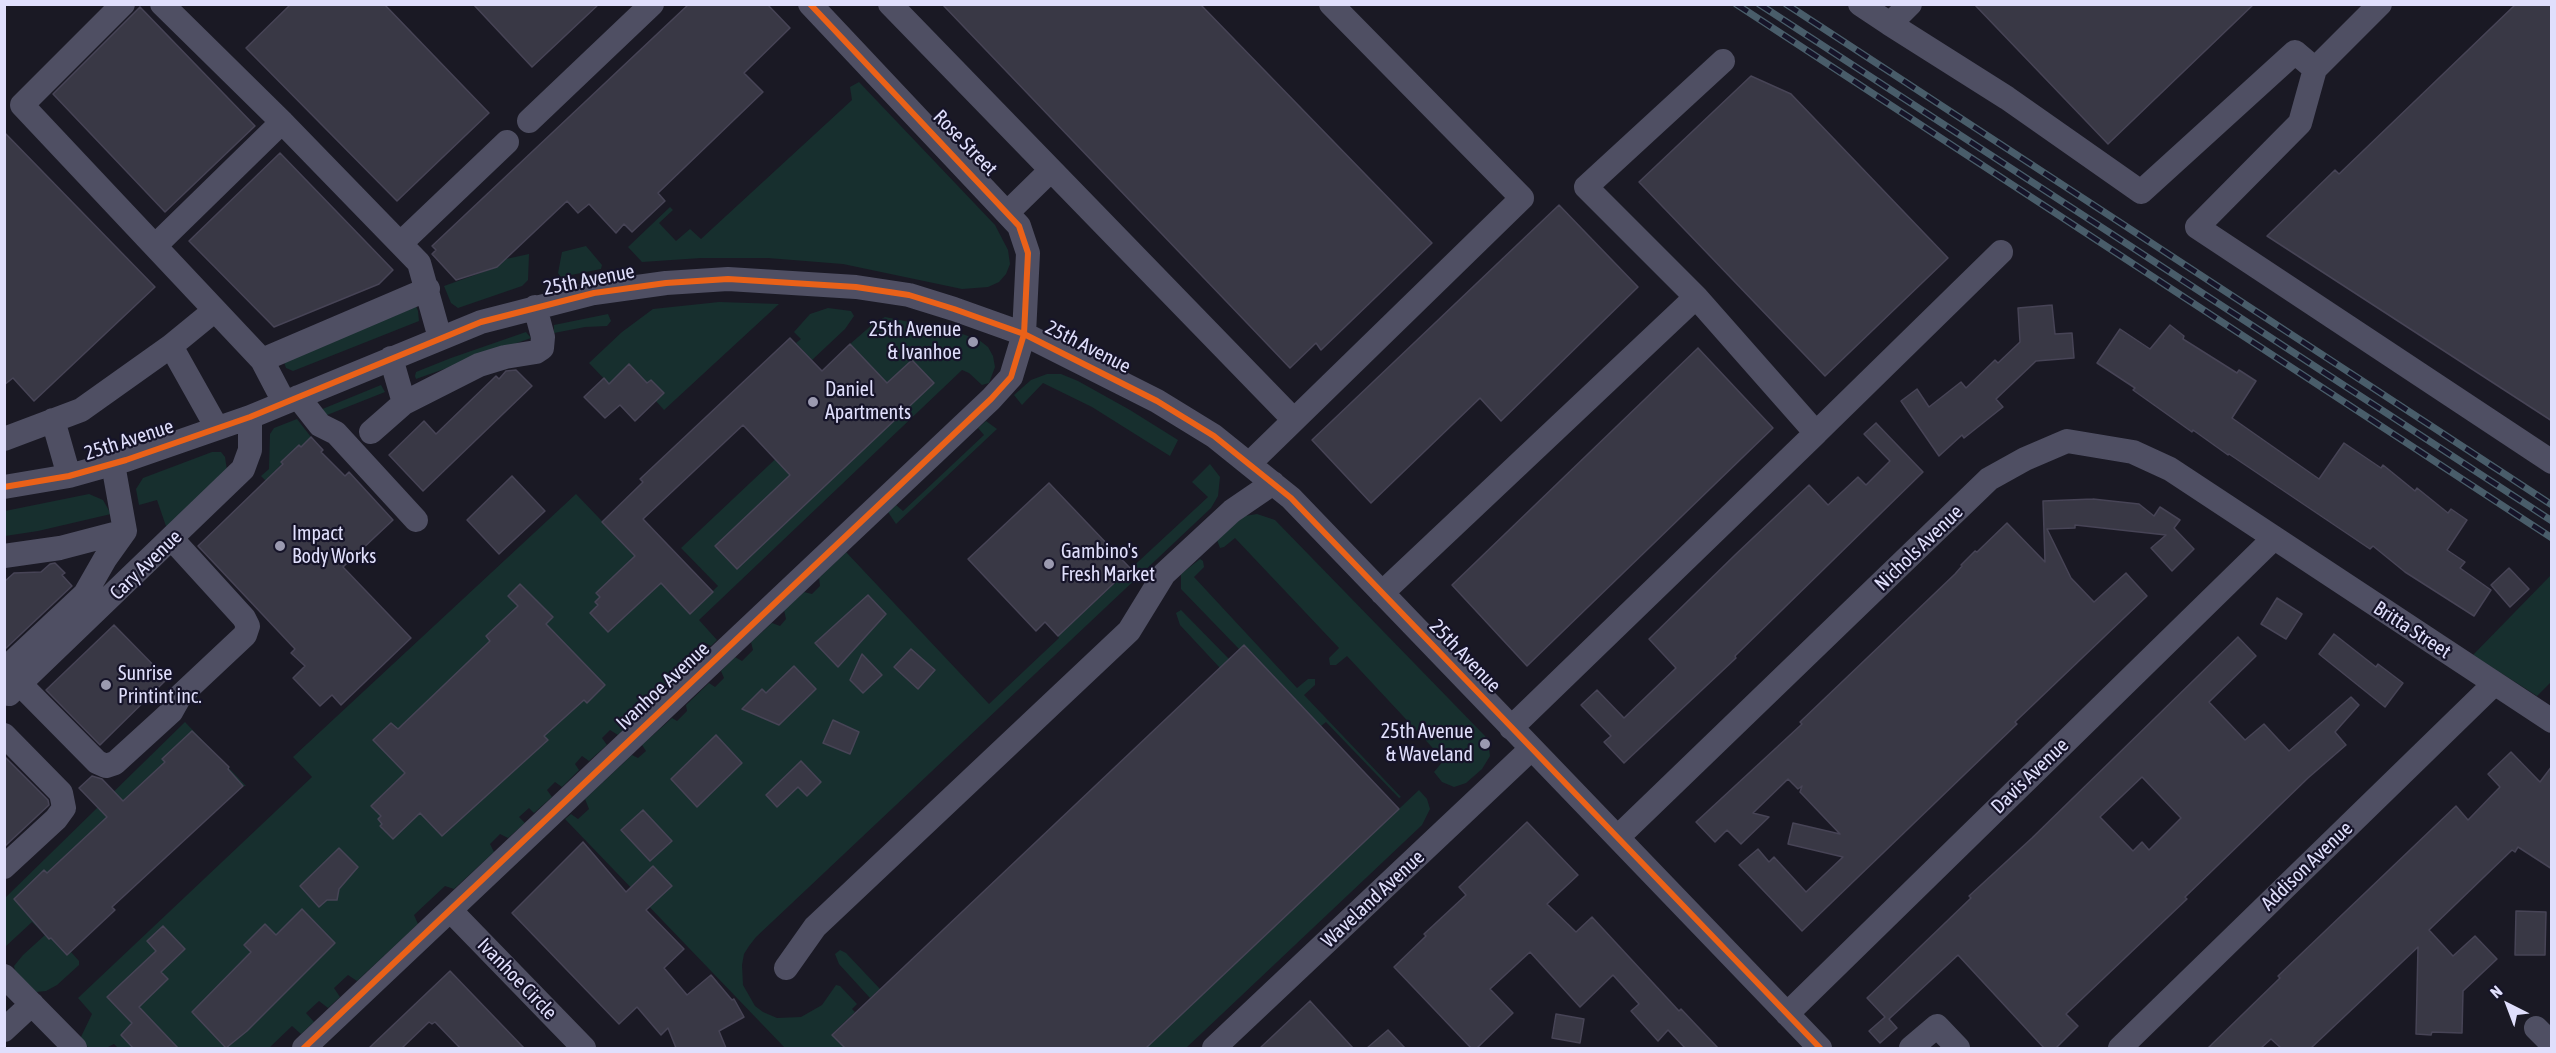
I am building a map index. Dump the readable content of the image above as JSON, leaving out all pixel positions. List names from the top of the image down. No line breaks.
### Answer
{"streets":{"street":["Rose Street","25th Avenue","Nichols Avenue","Cary Avenue","Britta Street","Ivanhoe Avenue","Davis Avenue","Addison Avenue","Waveland Avenue","Ivanhoe Circle"]},"crossings":[["Rose Street","25th Avenue"],["Rose Street","Ivanhoe Avenue"],["25th Avenue","Nichols Avenue"],["25th Avenue","Cary Avenue"],["25th Avenue","Ivanhoe Avenue"],["25th Avenue","Davis Avenue"],["25th Avenue","Waveland Avenue"],["Nichols Avenue","Britta Street"],["Nichols Avenue","Davis Avenue"],["Britta Street","Davis Avenue"],["Britta Street","Addison Avenue"],["Ivanhoe Avenue","Ivanhoe Circle"]],"places":["25th Avenue & Ivanhoe","Daniel Apartments","Impact Body Works","Gambino's Fresh Market","Sunrise Printint inc.","25th Avenue & Waveland"],"north":"top left"}
